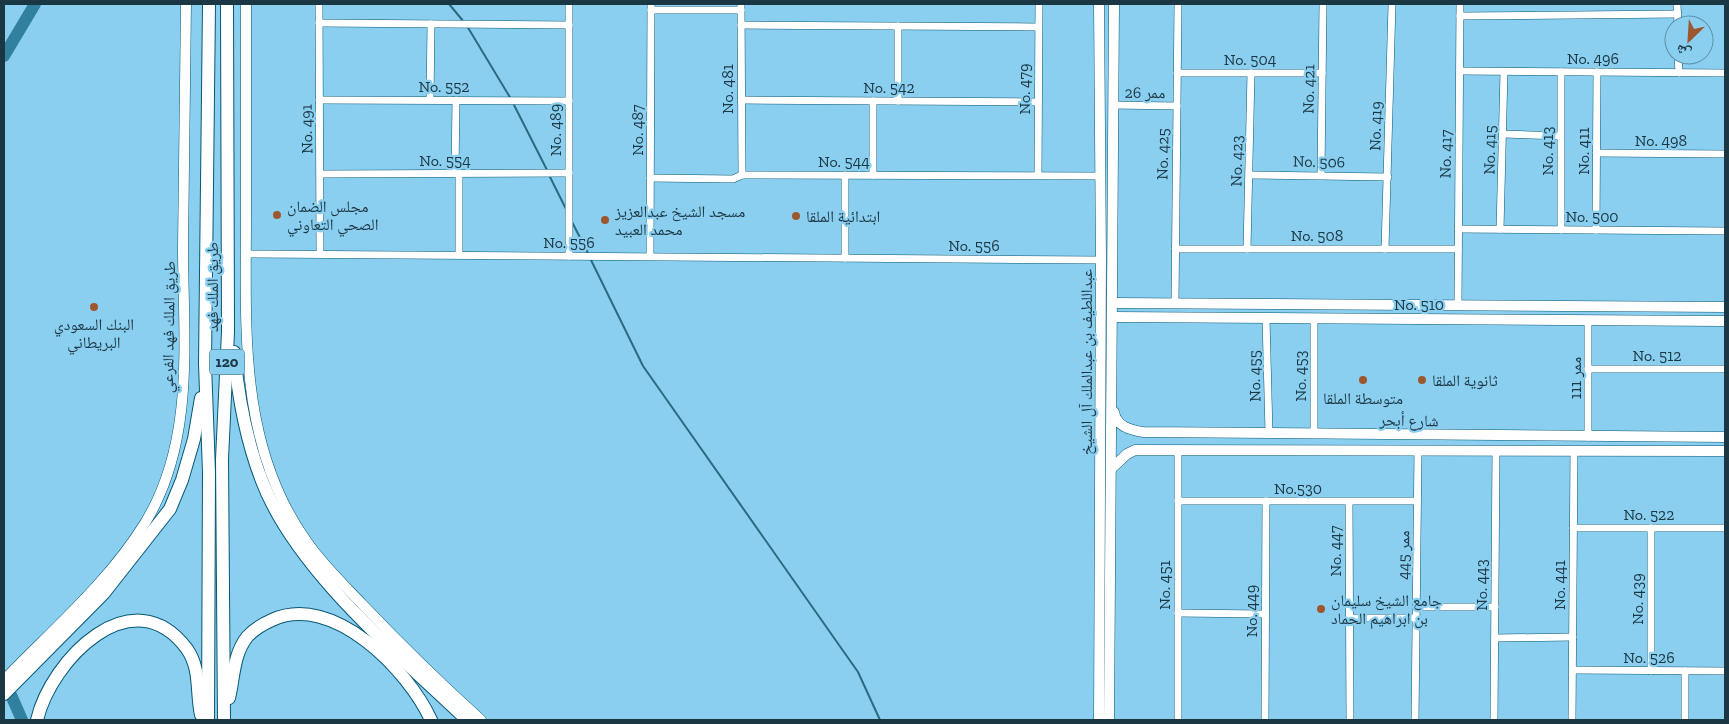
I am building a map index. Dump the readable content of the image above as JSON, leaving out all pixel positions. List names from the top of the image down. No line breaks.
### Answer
{"streets":{"highway":["طريق الملك فهد","120"],"street":["No. 496","No. 504","No. 552","No. 542","No. 481","No. 479","No. 421","ممر 26","No. 419","No. 491","No. 489","No. 487","No. 498","No. 415","No. 413","No. 411","No. 425","No. 417","No. 554","No. 544","No. 423","No. 506","No. 500","No. 508","No. 556","No. 510","طريق الملك فهد الفرعي","No. 512","عبداللطيف بن عبدالملك آل الشيخ","No. 455","No. 453","ممر 111","شارع أبحر","No.530","No. 522","No. 447","ممر 445","No. 451","No. 443","No. 441","No. 439","No. 449","No. 526"]},"crossings":[["No. 496","No. 415"],["No. 496","No. 413"],["No. 496","No. 411"],["No. 496","No. 417"],["No. 504","No. 421"],["No. 504","No. 425"],["No. 504","No. 423"],["No. 552","No. 491"],["No. 552","No. 489"],["No. 542","No. 481"],["No. 542","No. 479"],["No. 481","No. 544"],["No. 479","No. 544"],["No. 421","No. 506"],["ممر 26","No. 425"],["ممر 26","عبداللطيف بن عبدالملك آل الشيخ"],["No. 419","No. 506"],["No. 419","No. 508"],["No. 491","No. 554"],["No. 491","No. 556"],["No. 489","No. 554"],["No. 489","No. 556"],["No. 487","No. 544"],["No. 487","No. 556"],["No. 498","No. 411"],["No. 415","No. 500"],["No. 413","No. 500"],["No. 411","No. 500"],["No. 425","No. 508"],["No. 425","No. 510"],["No. 417","No. 500"],["No. 417","No. 508"],["No. 417","No. 510"],["No. 544","عبداللطيف بن عبدالملك آل الشيخ"],["No. 423","No. 506"],["No. 423","No. 508"],["No. 556","عبداللطيف بن عبدالملك آل الشيخ"],["No. 510","عبداللطيف بن عبدالملك آل الشيخ"],["No. 510","No. 455"],["No. 510","No. 453"],["No. 510","ممر 111"],["No. 512","ممر 111"],["عبداللطيف بن عبدالملك آل الشيخ","شارع أبحر"],["No. 455","شارع أبحر"],["No. 453","شارع أبحر"],["ممر 111","شارع أبحر"],["شارع أبحر","ممر 445"],["شارع أبحر","No. 451"],["شارع أبحر","No. 443"],["شارع أبحر","No. 441"],["No.530","No. 447"],["No.530","ممر 445"],["No.530","No. 451"],["No.530","No. 449"],["No. 522","No. 441"],["No. 522","No. 439"],["No. 441","No. 526"],["No. 439","No. 526"]],"places":["مجلس الضمان الصحي التعاوني","ابتدائية الملقا","مسجد الشيخ عبدالعزيز محمد العبيد","البنك السعودي البريطاني","متوسطة الملقا","ثانوية الملقا","جامع الشيخ سليمان بن ابراهيم الحماد"],"north":"bottom left"}
